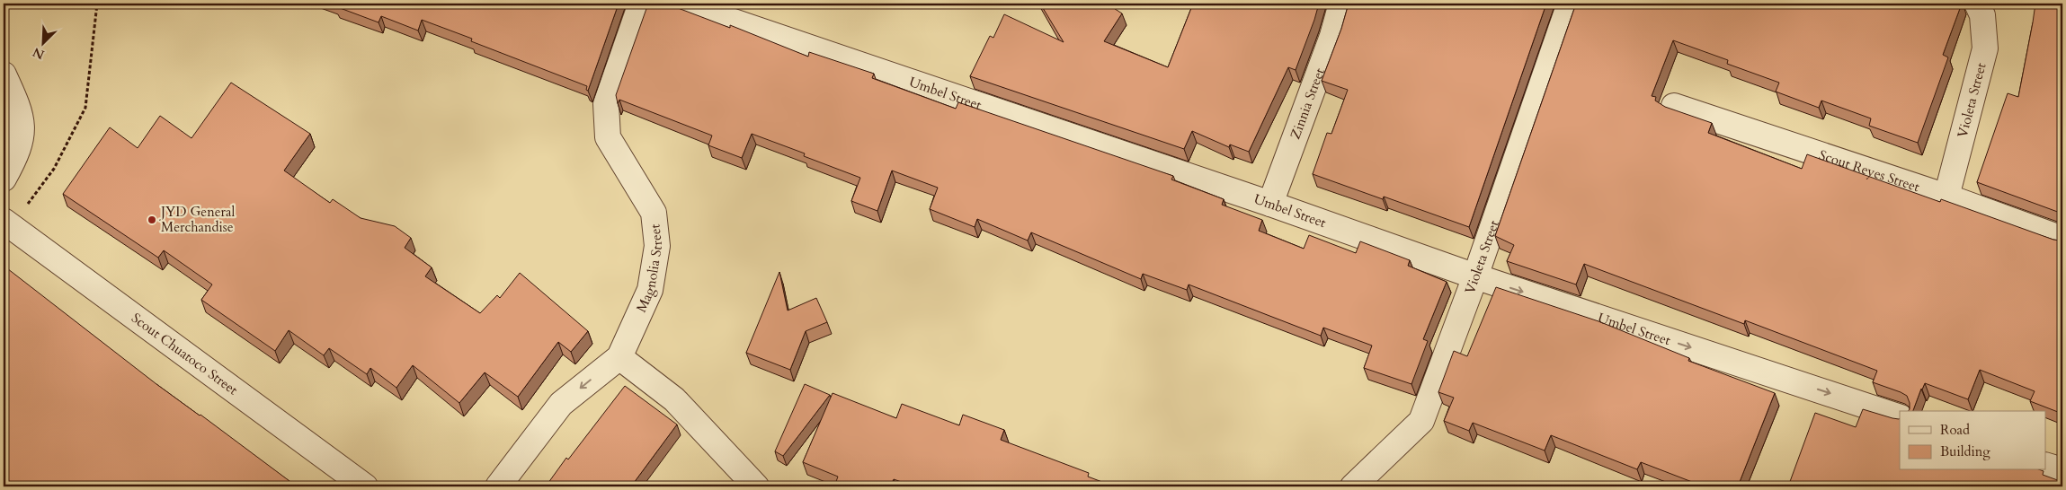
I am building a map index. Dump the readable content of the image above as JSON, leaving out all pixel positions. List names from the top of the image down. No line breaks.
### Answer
{"streets":{"street":["Umbel Street","Violeta Street","Zinnia Street","Scout Reyes Street","Magnolia Street","Scout Chuatoco Street"]},"crossings":[["Umbel Street","Violeta Street"],["Umbel Street","Zinnia Street"],["Violeta Street","Scout Reyes Street"]],"places":["JYD General Merchandise"],"legend":["Road","Building"],"north":"bottom left"}
